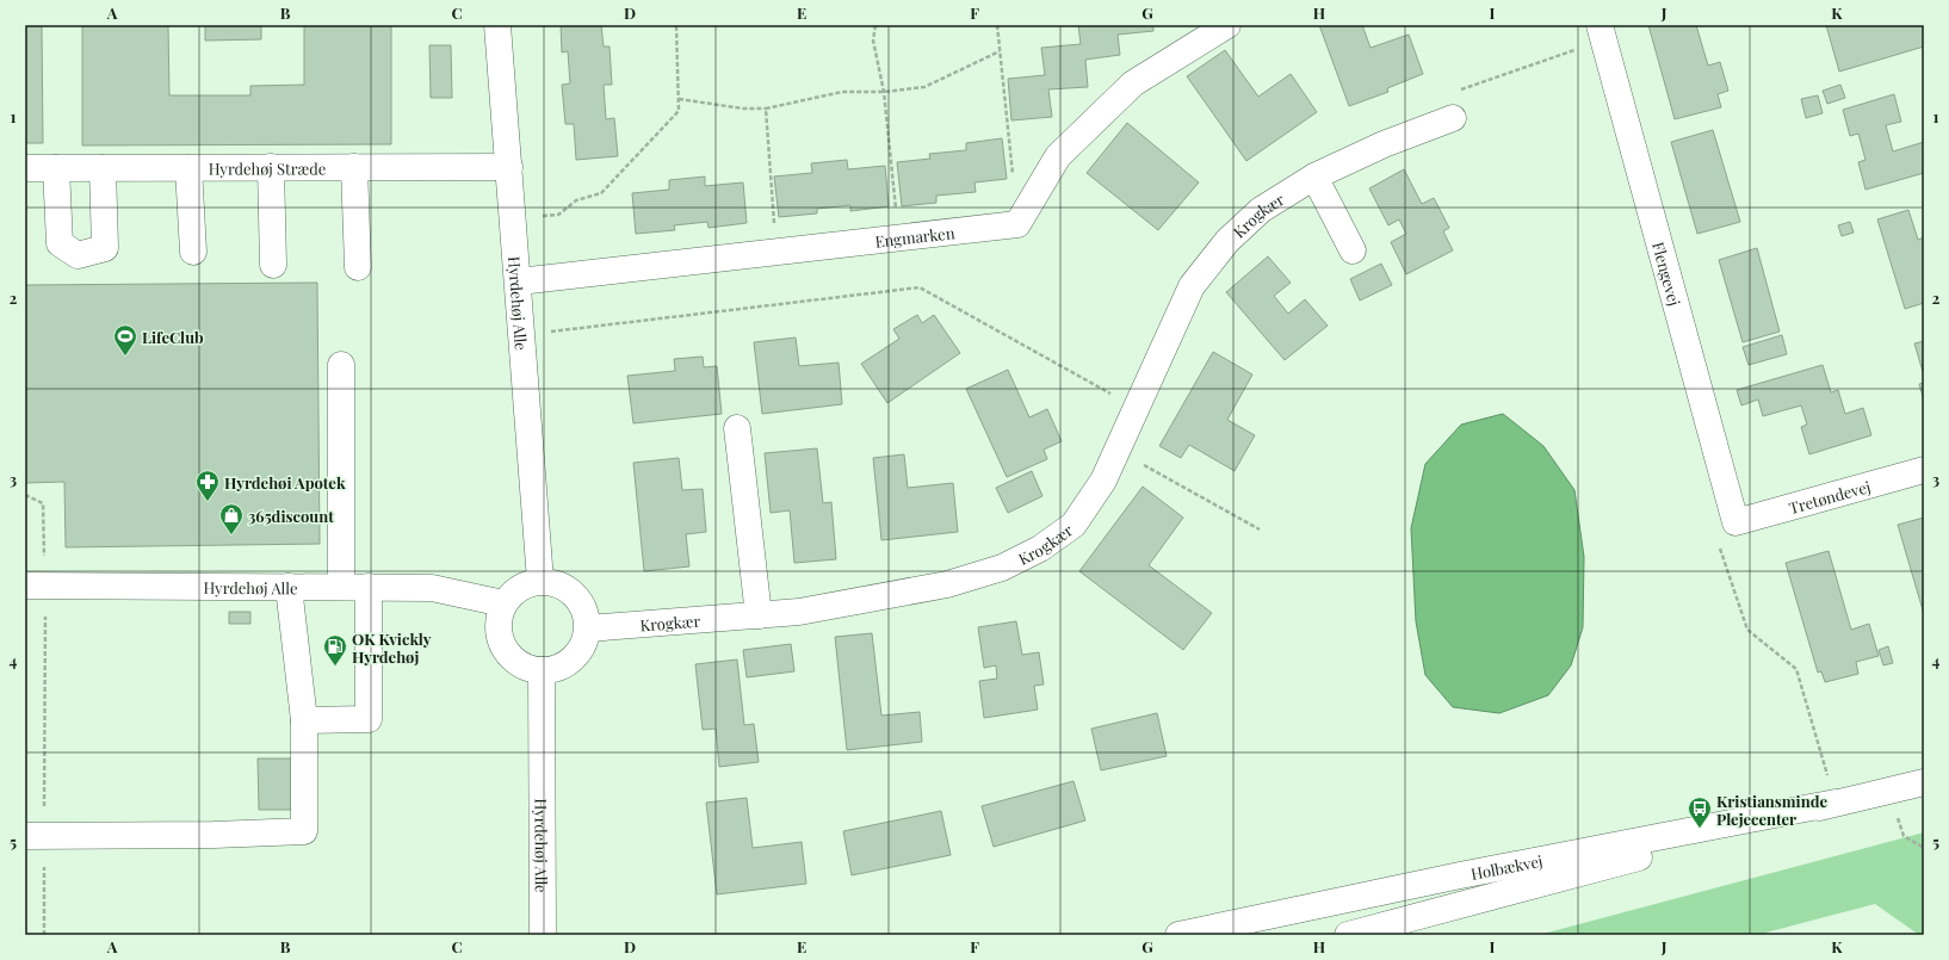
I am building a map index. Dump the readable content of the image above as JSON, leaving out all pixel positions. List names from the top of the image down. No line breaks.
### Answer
{"streets":{"street":["Hyrdehøj Stræde","Krogkær","Engmarken","Flengevej","Hyrdehøj Alle","Tretøndevej","Holbækvej"]},"crossings":[["Hyrdehøj Stræde","Hyrdehøj Alle"],["Krogkær","Hyrdehøj Alle"],["Engmarken","Hyrdehøj Alle"],["Flengevej","Tretøndevej"]],"places":{"sports":["LifeClub"],"pharmacy":["Hyrdehøi Apotek"],"shop":["365discount"],"fuel station":["OK Kvickly Hyrdehøj"],"bus stop":["Kristiansminde Plejecenter"]},"grid":{"columns":["A","B","C","D","E","F","G","H","I","J","K"],"rows":["1","2","3","4","5"]}}
